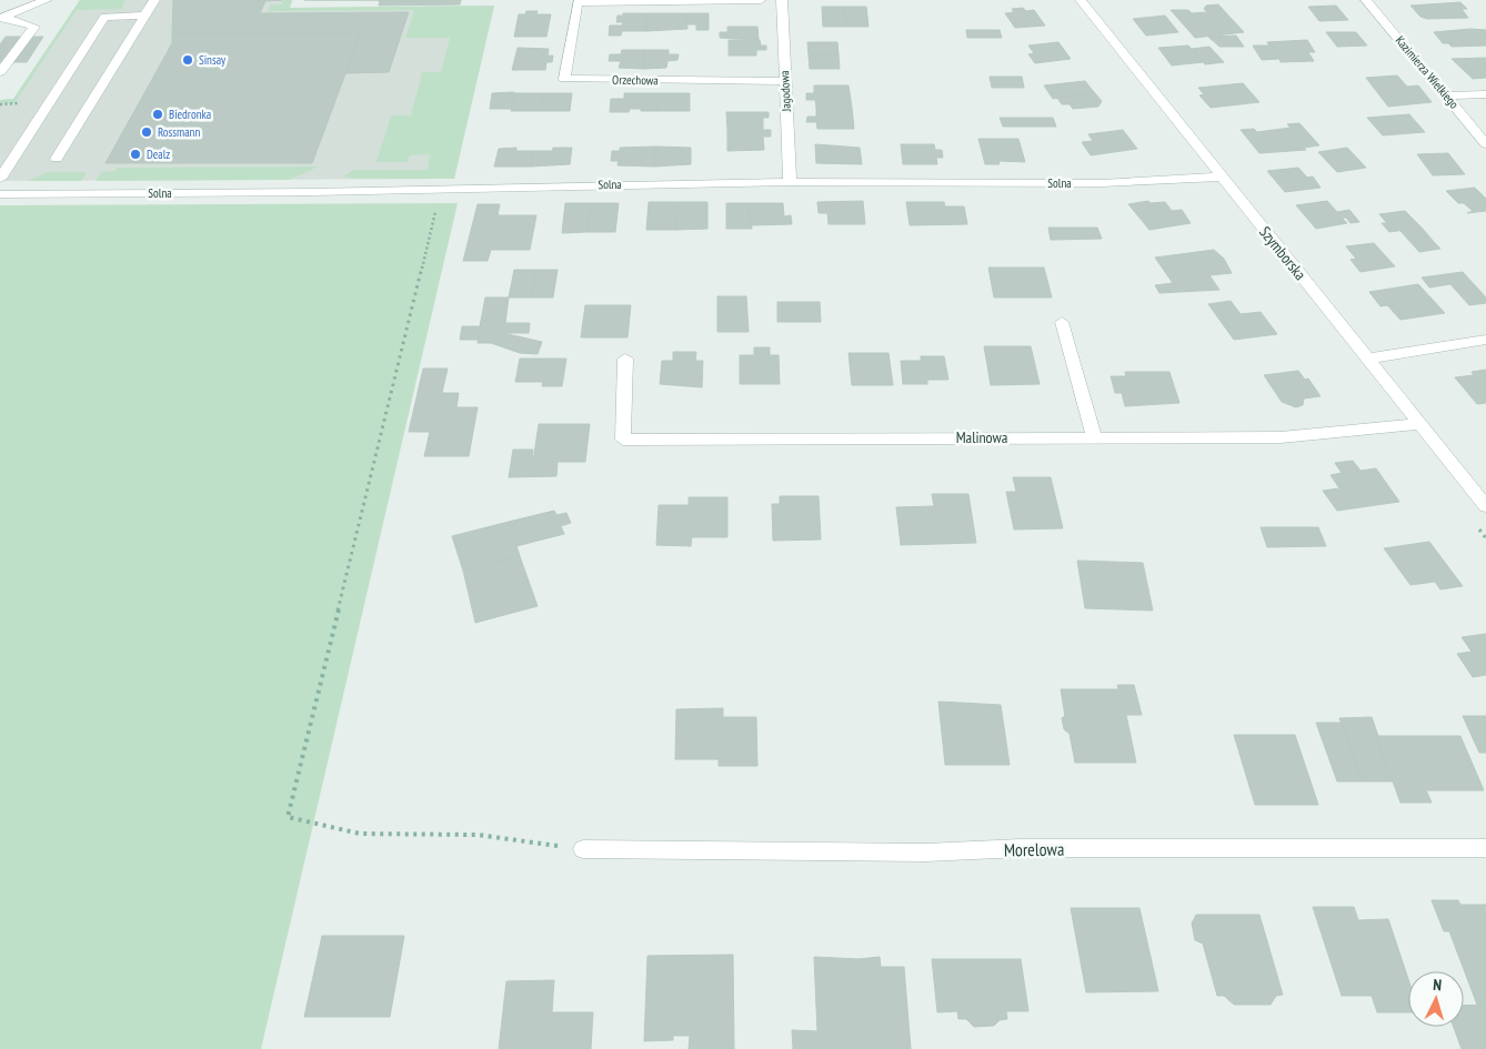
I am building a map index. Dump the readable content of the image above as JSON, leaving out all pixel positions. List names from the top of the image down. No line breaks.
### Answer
{"streets":{"street":["Kazimierza Wielkiego","Orzechowa","Jagodowa","Solna","Szymborska","Malinowa","Morelowa"]},"crossings":[["Orzechowa","Jagodowa"],["Jagodowa","Solna"],["Solna","Szymborska"],["Szymborska","Malinowa"]],"places":["Sinsay","Biedronka","Rossmann","Dealz"],"north":"top"}
